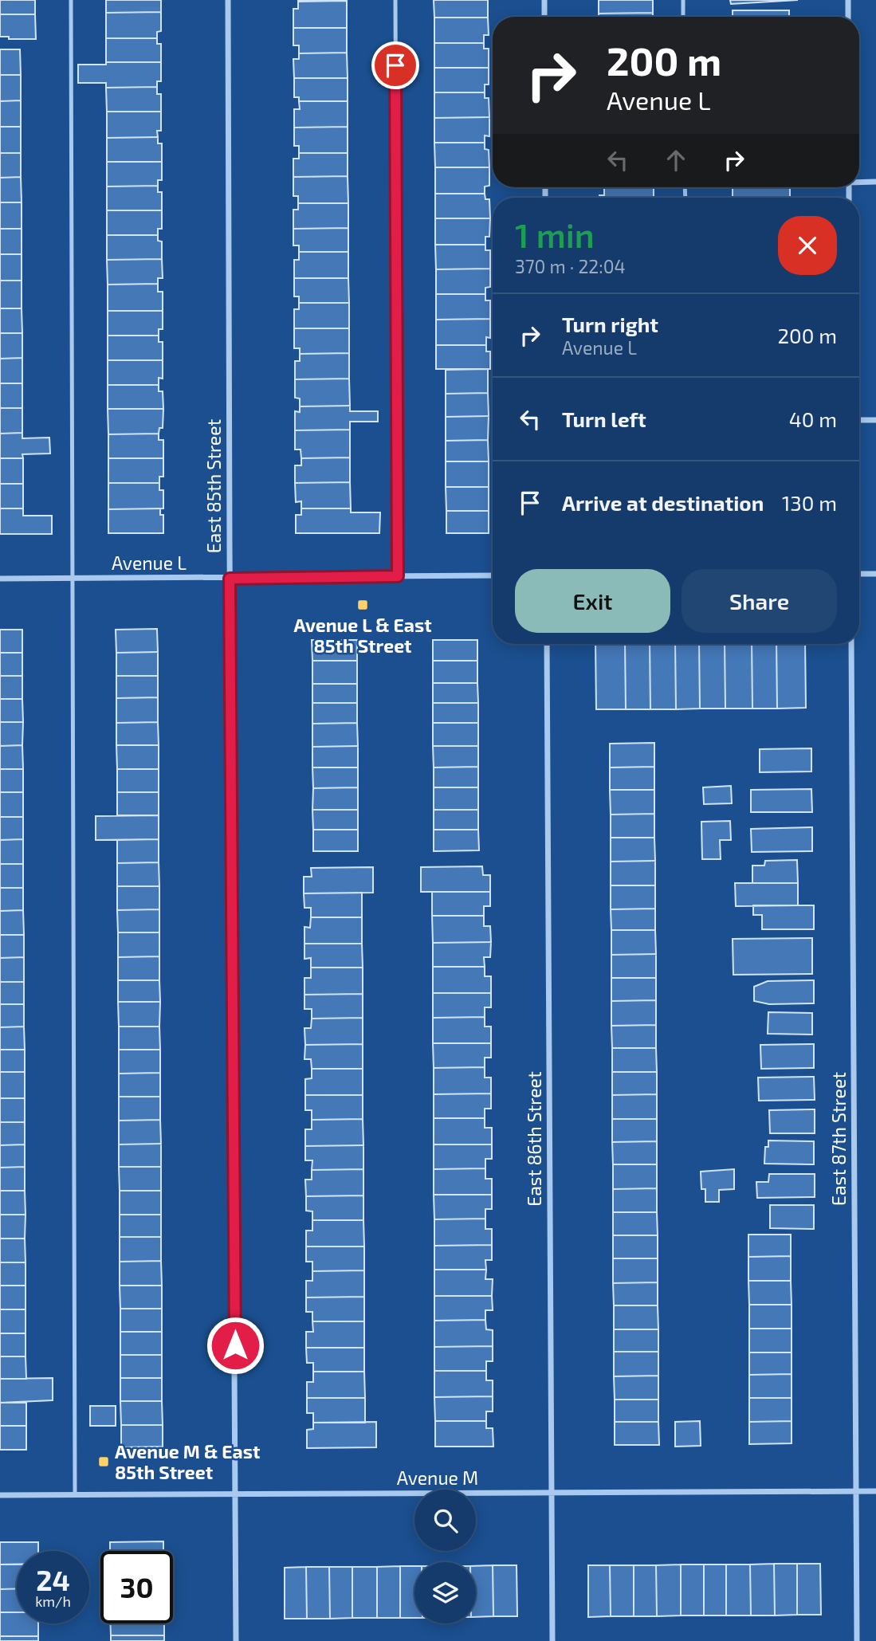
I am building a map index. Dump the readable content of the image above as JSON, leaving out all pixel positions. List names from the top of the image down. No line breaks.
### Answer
{"streets":{"street":["East 85th Street","Avenue L","East 86th Street","East 87th Street","Avenue M"]},"crossings":[["East 85th Street","Avenue L"],["East 85th Street","Avenue M"],["East 86th Street","Avenue M"],["East 87th Street","Avenue M"]],"places":{"transit":["Avenue L & East 85th Street","Avenue M & East 85th Street"]},"page":{"turn":["200 m","Avenue L"],"heading":["1 min","370 m · 22:04"],"list":[{"name":"Turn right","note":"Avenue L","value":"200 m"},{"name":"Turn left","value":"40 m"},{"name":"Arrive at destination","value":"130 m"}],"buttons":["Exit","Share"],"speed":"24 km/h","limit":"30"}}
